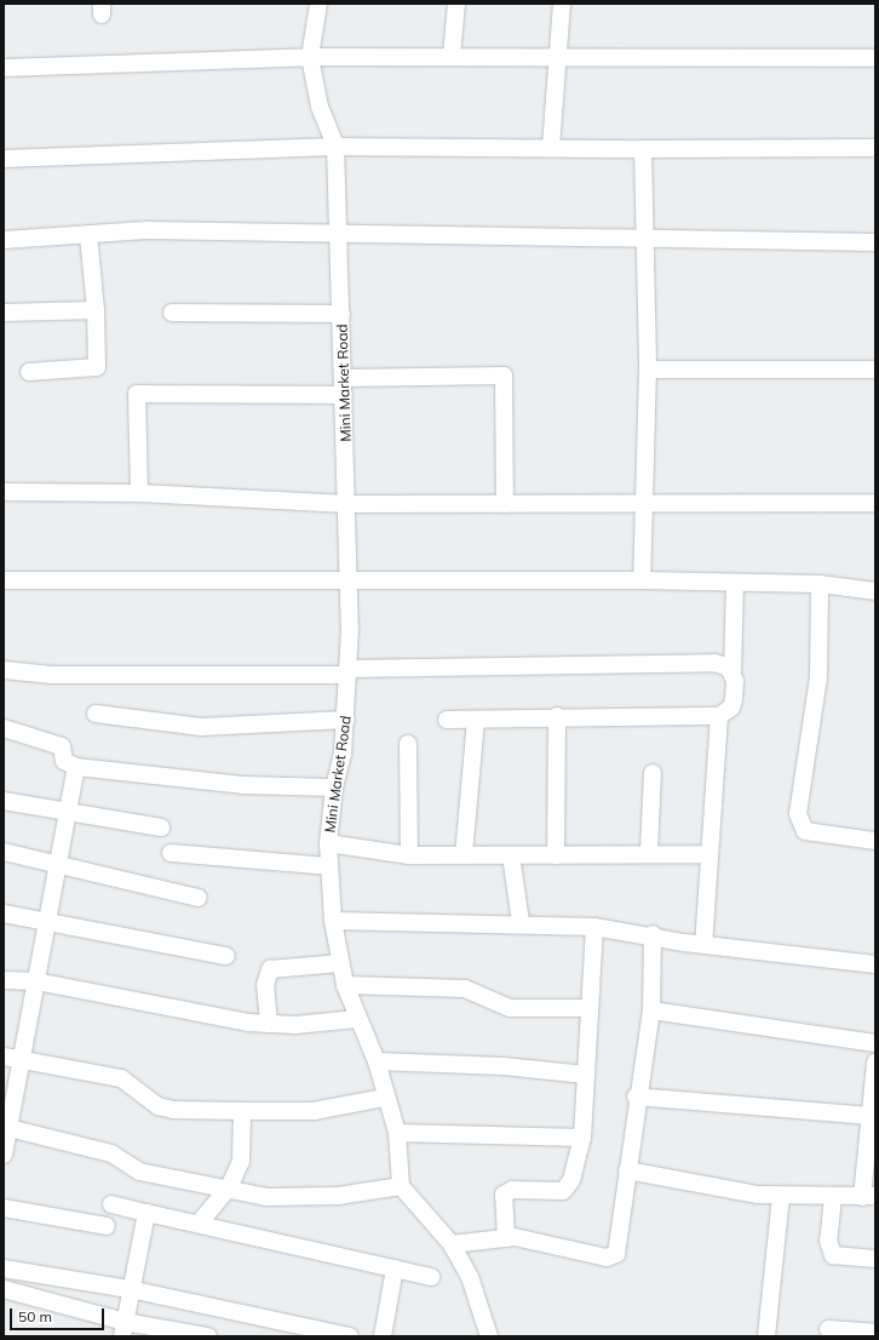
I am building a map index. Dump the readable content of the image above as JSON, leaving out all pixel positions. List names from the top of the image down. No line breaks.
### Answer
{"streets":{"street":["Mini Market Road"]},"scale_bar":"50 m"}
